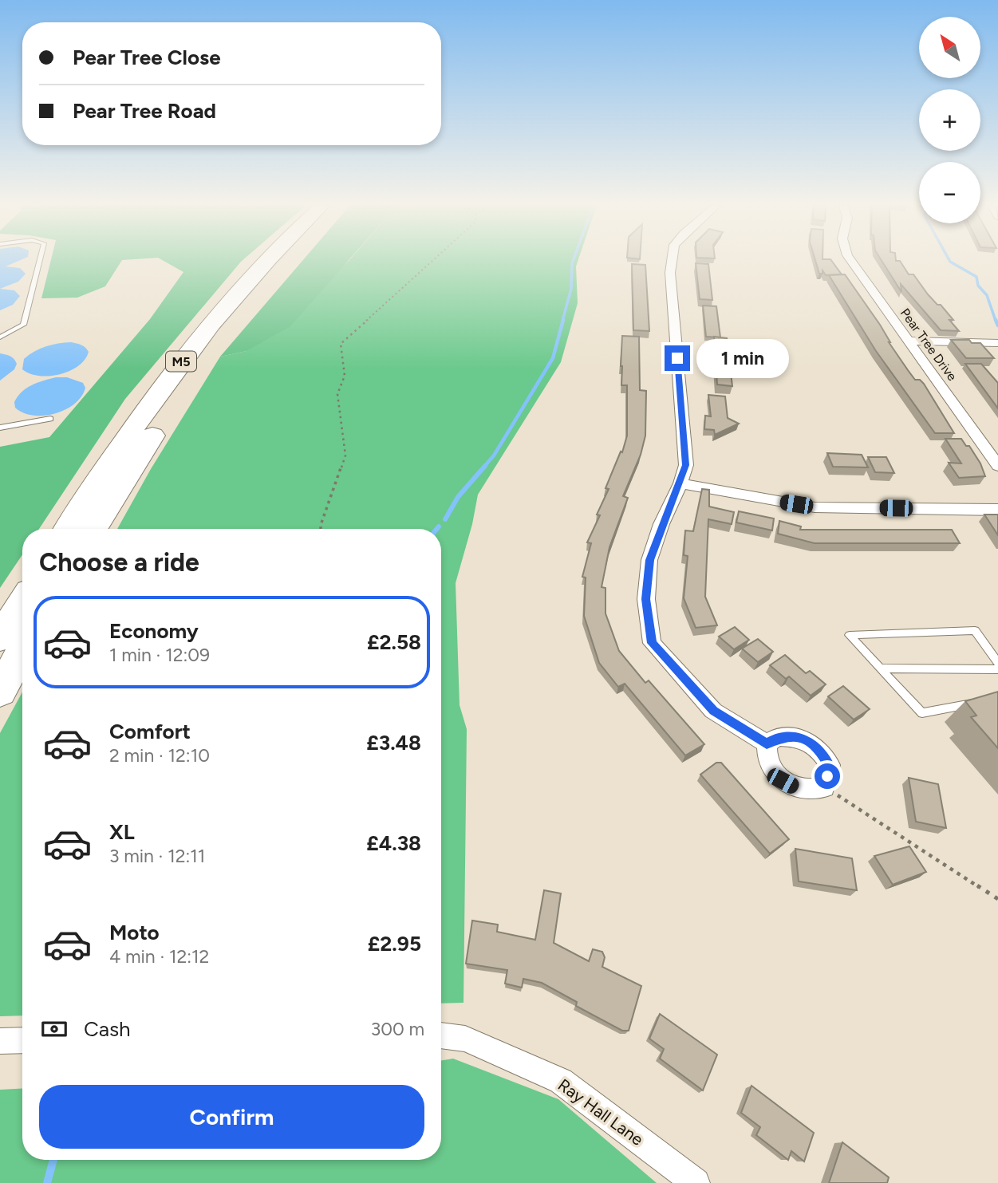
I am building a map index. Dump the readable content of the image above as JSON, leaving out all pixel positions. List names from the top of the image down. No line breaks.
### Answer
{"streets":{"highway":["M5"],"street":["Pear Tree Drive","Ray Hall Lane"]},"north":"top left","page":{"map_buttons":["+","−"],"banner":["Pear Tree Close","Pear Tree Road"],"bubble":"1 min","heading":"Choose a ride","list":[{"name":"Economy","note":"1 min · 12:09","value":"£2.58"},{"name":"Comfort","note":"2 min · 12:10","value":"£3.48"},{"name":"XL","note":"3 min · 12:11","value":"£4.38"},{"name":"Moto","note":"4 min · 12:12","value":"£2.95"}],"pay":["Cash","300 m"],"buttons":"Confirm"}}
